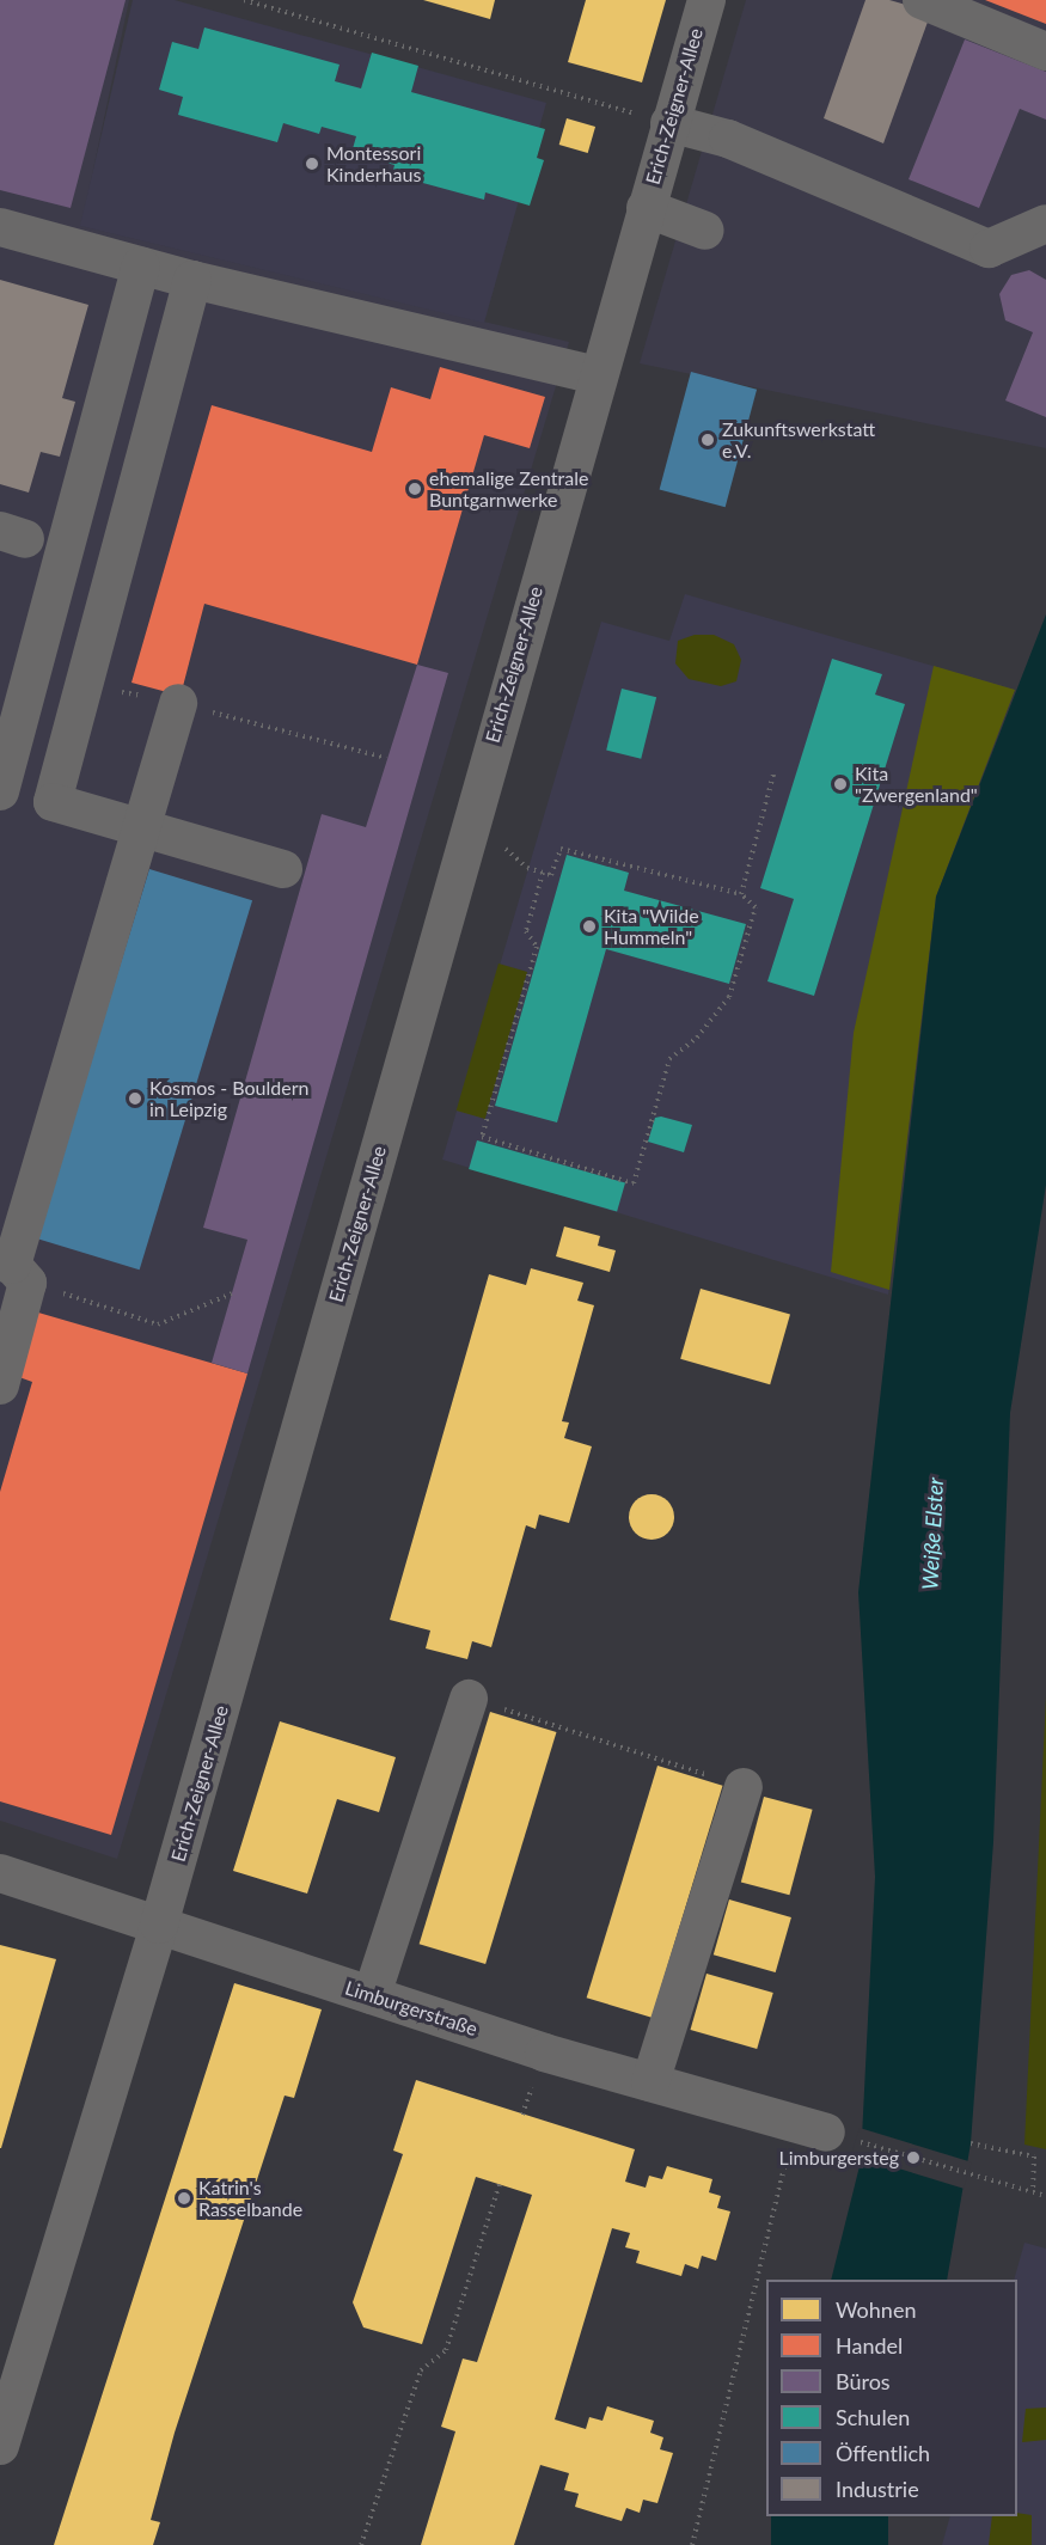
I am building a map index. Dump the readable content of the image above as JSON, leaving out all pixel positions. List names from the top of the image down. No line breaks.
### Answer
{"streets":{"street":["Erich-Zeigner-Allee","Limburgerstraße"]},"crossings":[["Erich-Zeigner-Allee","Limburgerstraße"]],"water":["Weiße Elster"],"places":["Montessori Kinderhaus","Zukunftswerkstatt e.V.","ehemalige Zentrale Buntgarnwerke","Kita \"Zwergenland\"","Kita \"Wilde Hummeln\"","Kosmos - Bouldern in Leipzig","Limburgersteg","Katrin's Rasselbande"],"legend":["Wohnen","Handel","Büros","Schulen","Öffentlich","Industrie"]}
